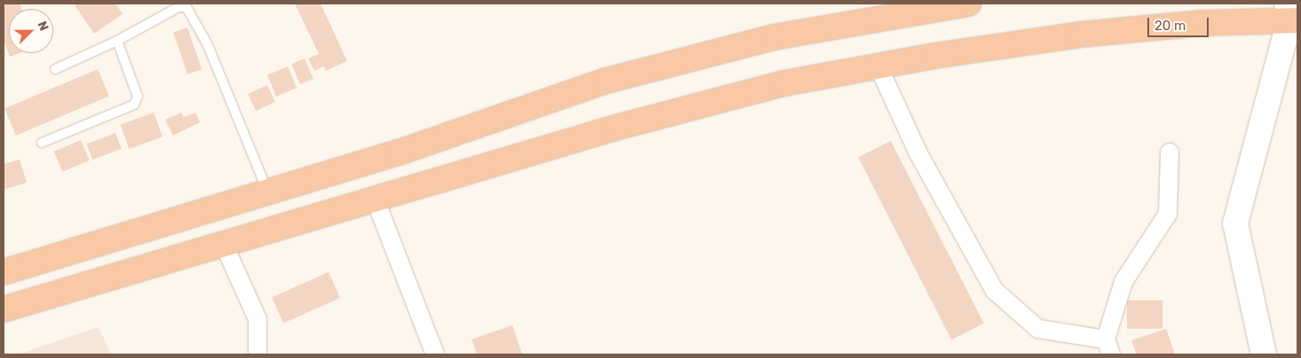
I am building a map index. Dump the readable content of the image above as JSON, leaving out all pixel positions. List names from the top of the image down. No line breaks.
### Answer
{"scale_bar":"20 m","north":"top right"}
